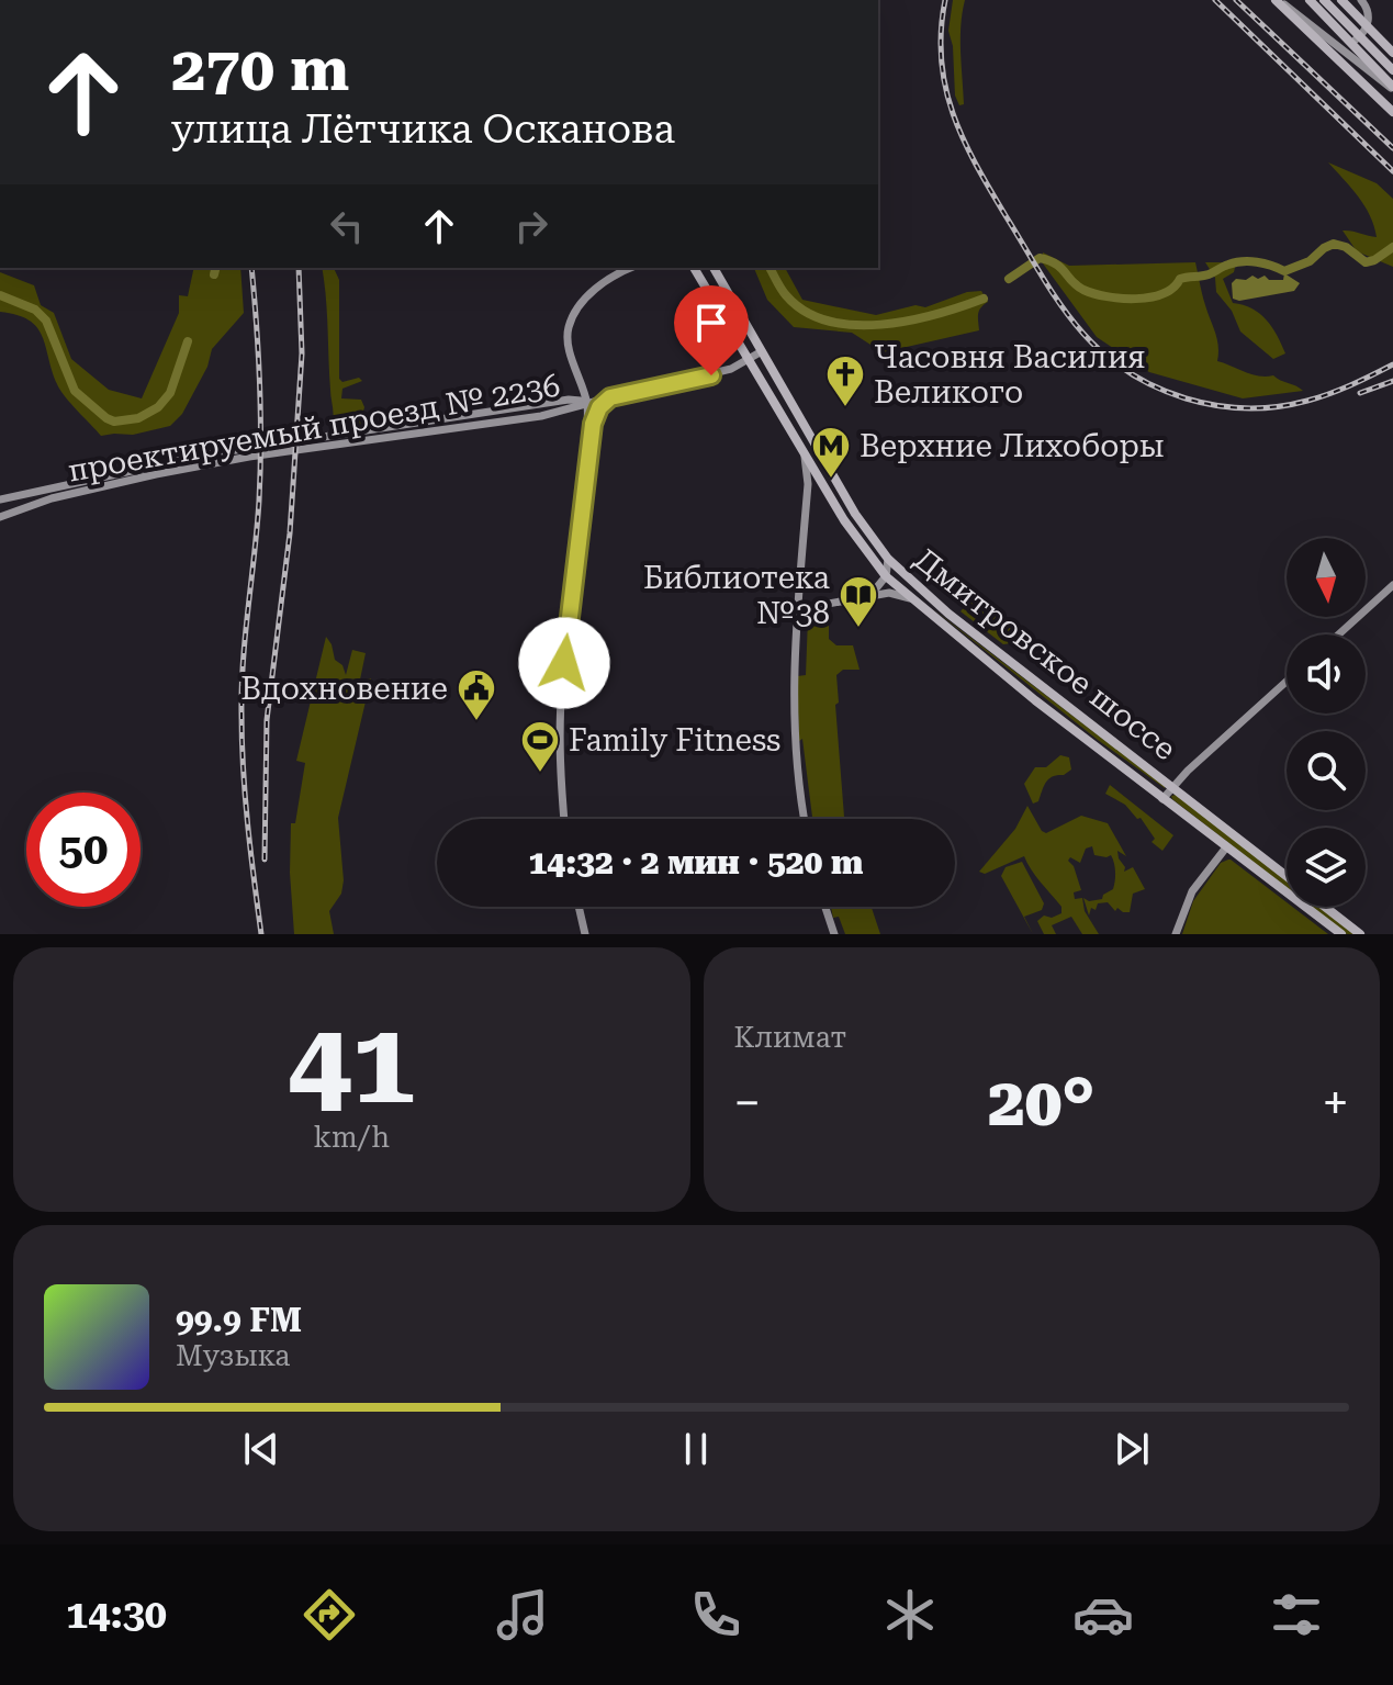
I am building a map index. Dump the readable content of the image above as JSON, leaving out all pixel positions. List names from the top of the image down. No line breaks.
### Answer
{"streets":{"main road":["проектируемый проезд № 2236","Дмитровское шоссе"]},"crossings":[["проектируемый проезд № 2236","Дмитровское шоссе"]],"places":{"church":["Часовня Василия Великого"],"metro station":["Верхние Лихоборы"],"library":["Библиотека №38"],"public building":["Вдохновение"],"sports":["Family Fitness"]},"north":"bottom","page":{"turn":["270 m","улица Лётчика Осканова"],"limit":"50","trip":"14:32 · 2 мин · 520 m","tile":[["41","km/h"],"Климат"],"heat":["−","20°","+"],"song":["99.9 FM","Музыка"],"tabs":"14:30"}}
